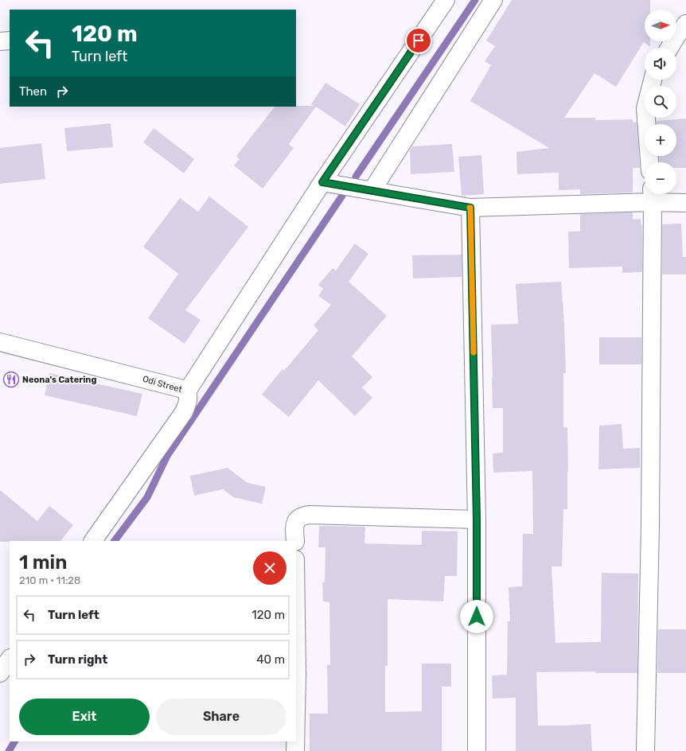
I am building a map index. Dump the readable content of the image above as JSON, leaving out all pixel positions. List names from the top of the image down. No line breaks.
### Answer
{"streets":{"street":["Odi Street"]},"places":{"restaurant":["Neona's Catering"]},"north":"right","page":{"map_buttons":["+","−"],"turn":["120 m","Turn left"],"then":"Then","heading":["1 min","210 m · 11:28"],"list":[{"name":"Turn left","value":"120 m"},{"name":"Turn right","value":"40 m"}],"buttons":["Exit","Share"]}}
